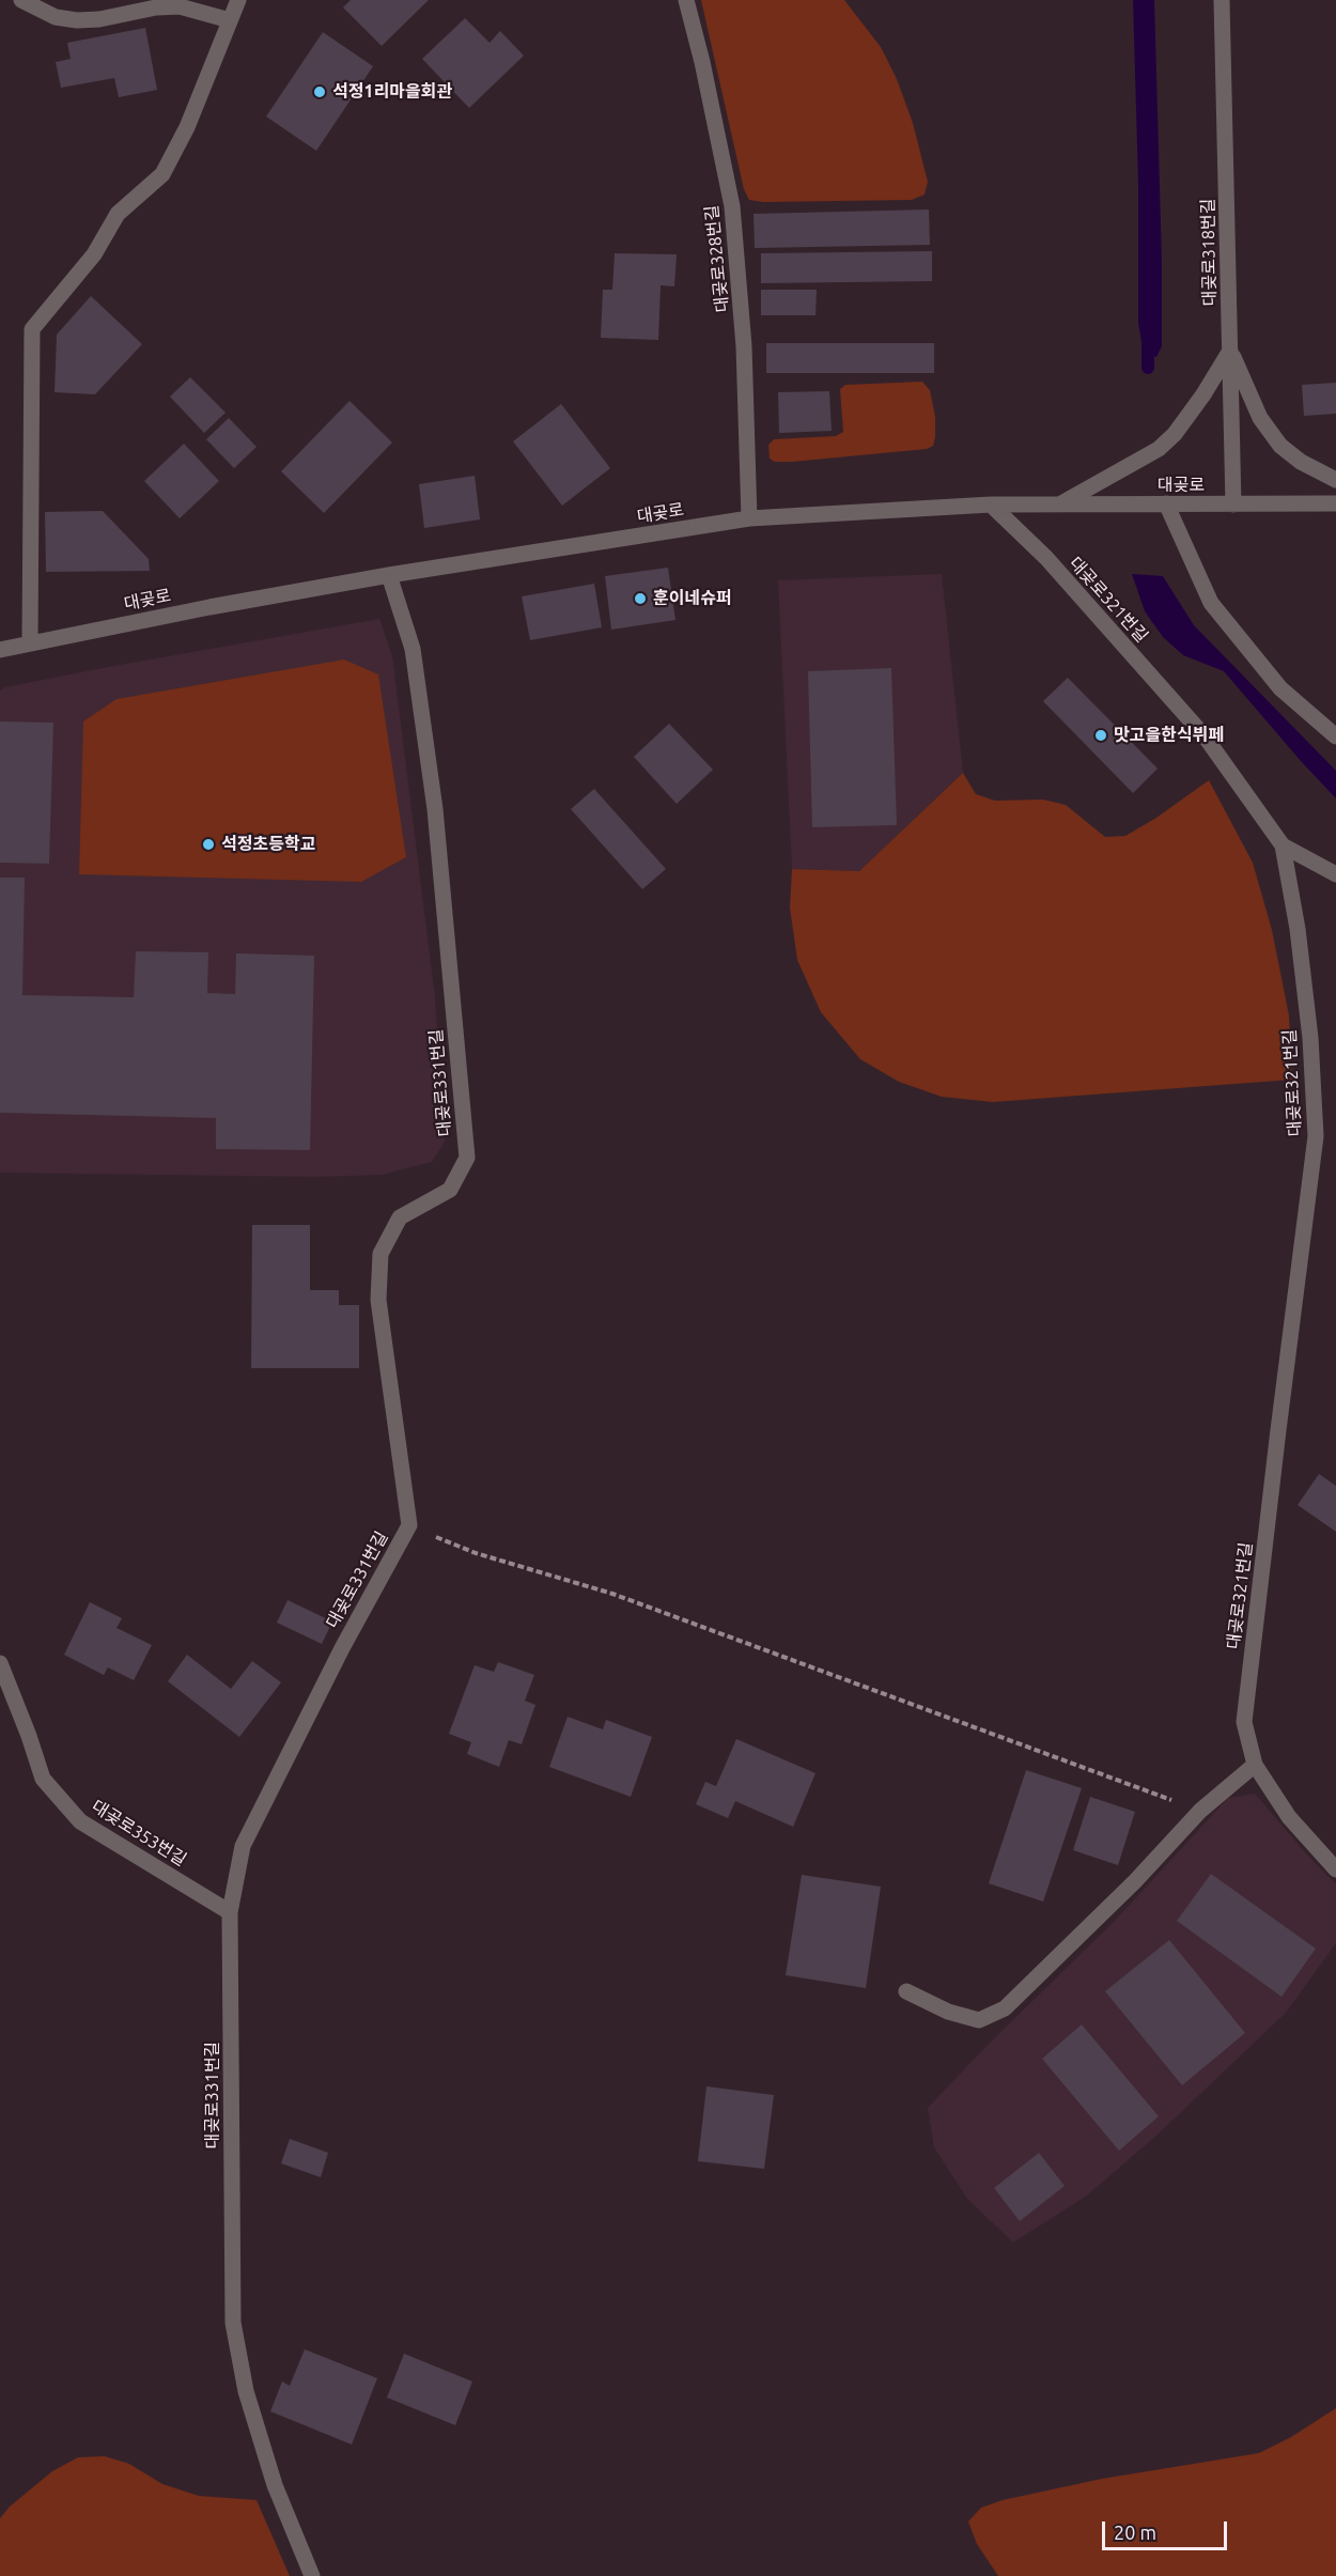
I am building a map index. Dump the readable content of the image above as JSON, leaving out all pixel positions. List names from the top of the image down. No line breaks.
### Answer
{"streets":{"street":["대곶로318번길","대곶로328번길","대곶로","대곶로321번길","대곶로331번길","대곶로353번길"]},"crossings":[["대곶로318번길","대곶로"],["대곶로328번길","대곶로"],["대곶로","대곶로321번길"],["대곶로","대곶로331번길"],["대곶로331번길","대곶로353번길"]],"places":["석정1리마을회관","훈이네슈퍼","맛고을한식뷔페","석정초등학교"],"scale_bar":"20 m"}
